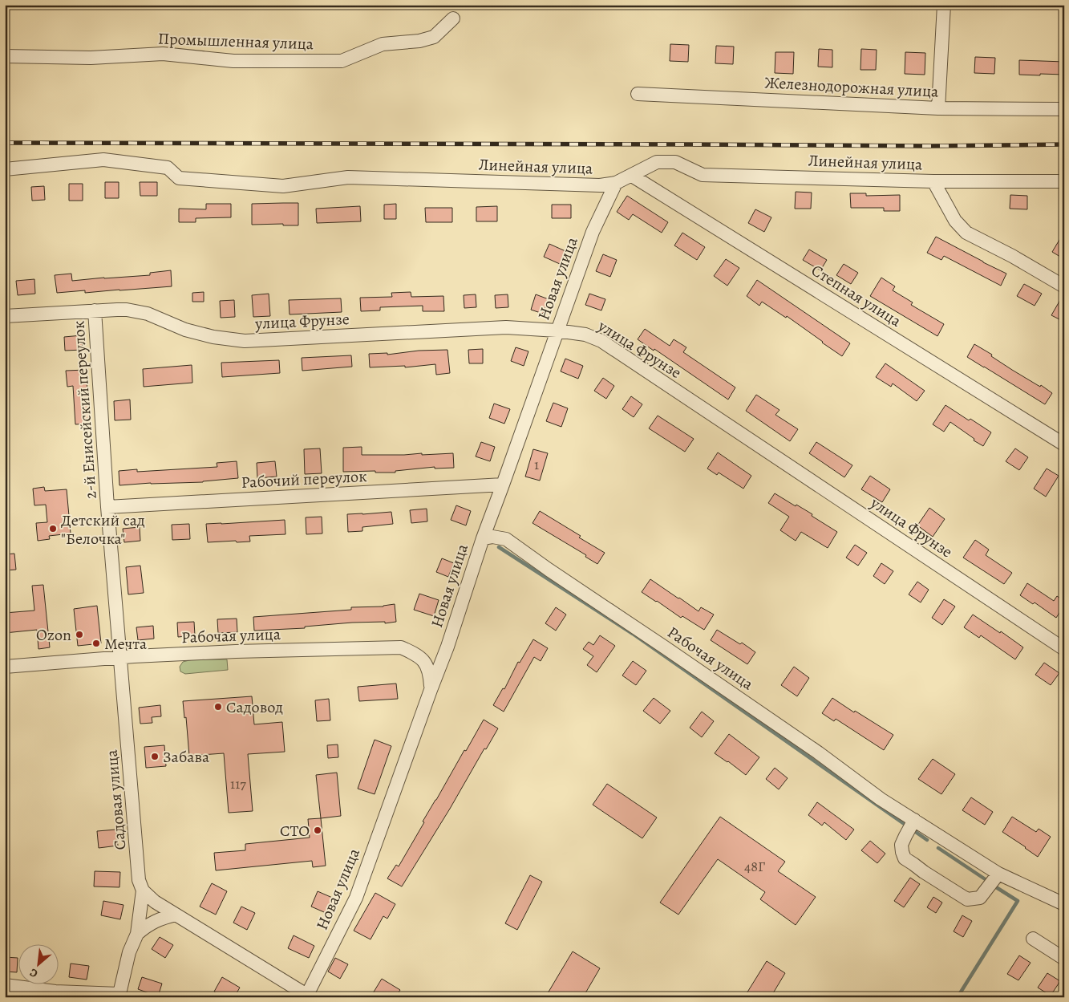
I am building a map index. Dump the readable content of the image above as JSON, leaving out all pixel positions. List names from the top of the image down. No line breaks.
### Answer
{"streets":{"street":["Промышленная улица","Железнодорожная улица","Линейная улица","Новая улица","Степная улица","улица Фрунзе","2-й Енисейский переулок","Рабочий переулок","Рабочая улица","Садовая улица"]},"crossings":[["Линейная улица","Новая улица"],["Линейная улица","Степная улица"],["Новая улица","улица Фрунзе"],["Новая улица","Рабочий переулок"],["Новая улица","Рабочая улица"],["улица Фрунзе","2-й Енисейский переулок"],["2-й Енисейский переулок","Рабочий переулок"],["2-й Енисейский переулок","Садовая улица"],["Рабочий переулок","Садовая улица"],["Рабочая улица","Садовая улица"]],"places":["Детский сад \"Белочка\"","Ozon","Мечта","Садовод","Забава","СТО"],"house_numbers":["1","117","48Г"],"north":"bottom left"}
